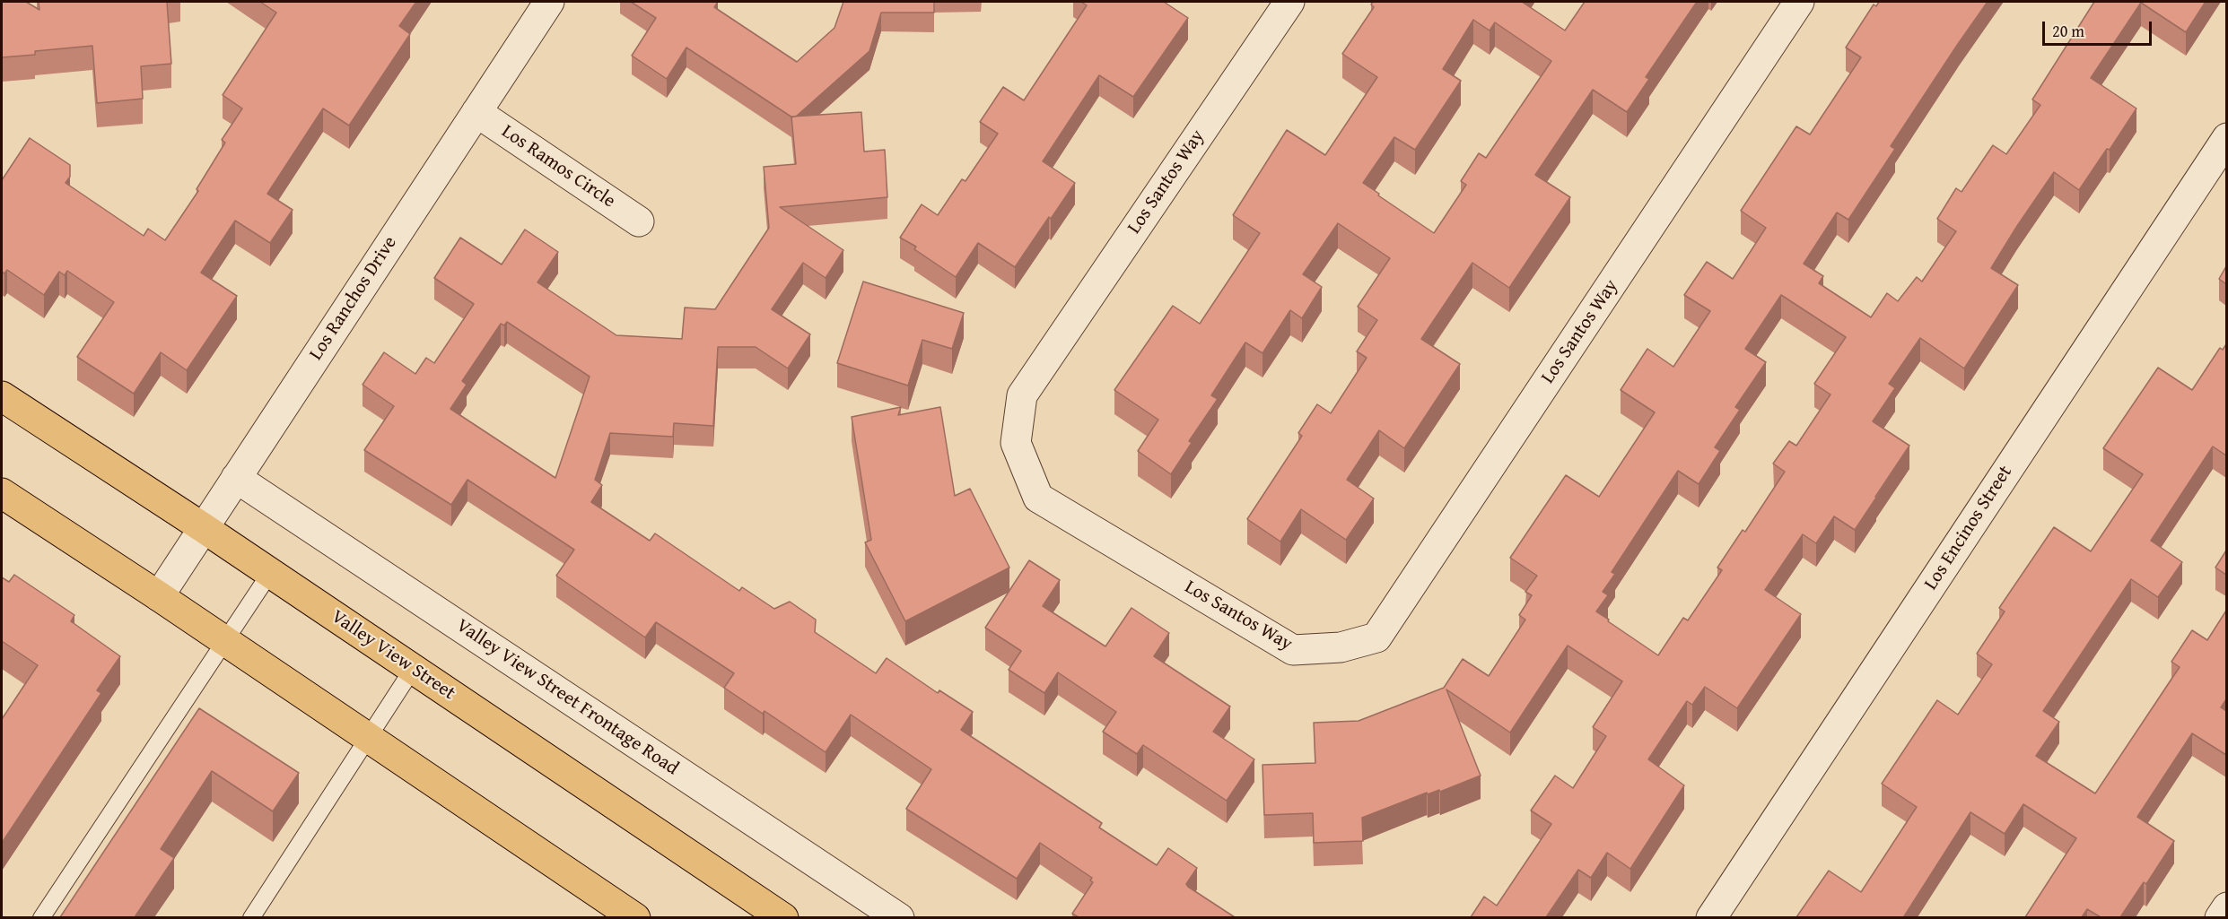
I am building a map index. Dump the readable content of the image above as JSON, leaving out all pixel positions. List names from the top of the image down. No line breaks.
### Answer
{"streets":{"main road":["Valley View Street"],"street":["Los Ramos Circle","Los Santos Way","Los Ranchos Drive","Los Encinos Street","Valley View Street Frontage Road"]},"crossings":[["Los Ramos Circle","Los Ranchos Drive"],["Los Ranchos Drive","Valley View Street"],["Los Ranchos Drive","Valley View Street Frontage Road"]],"scale_bar":"20 m"}
